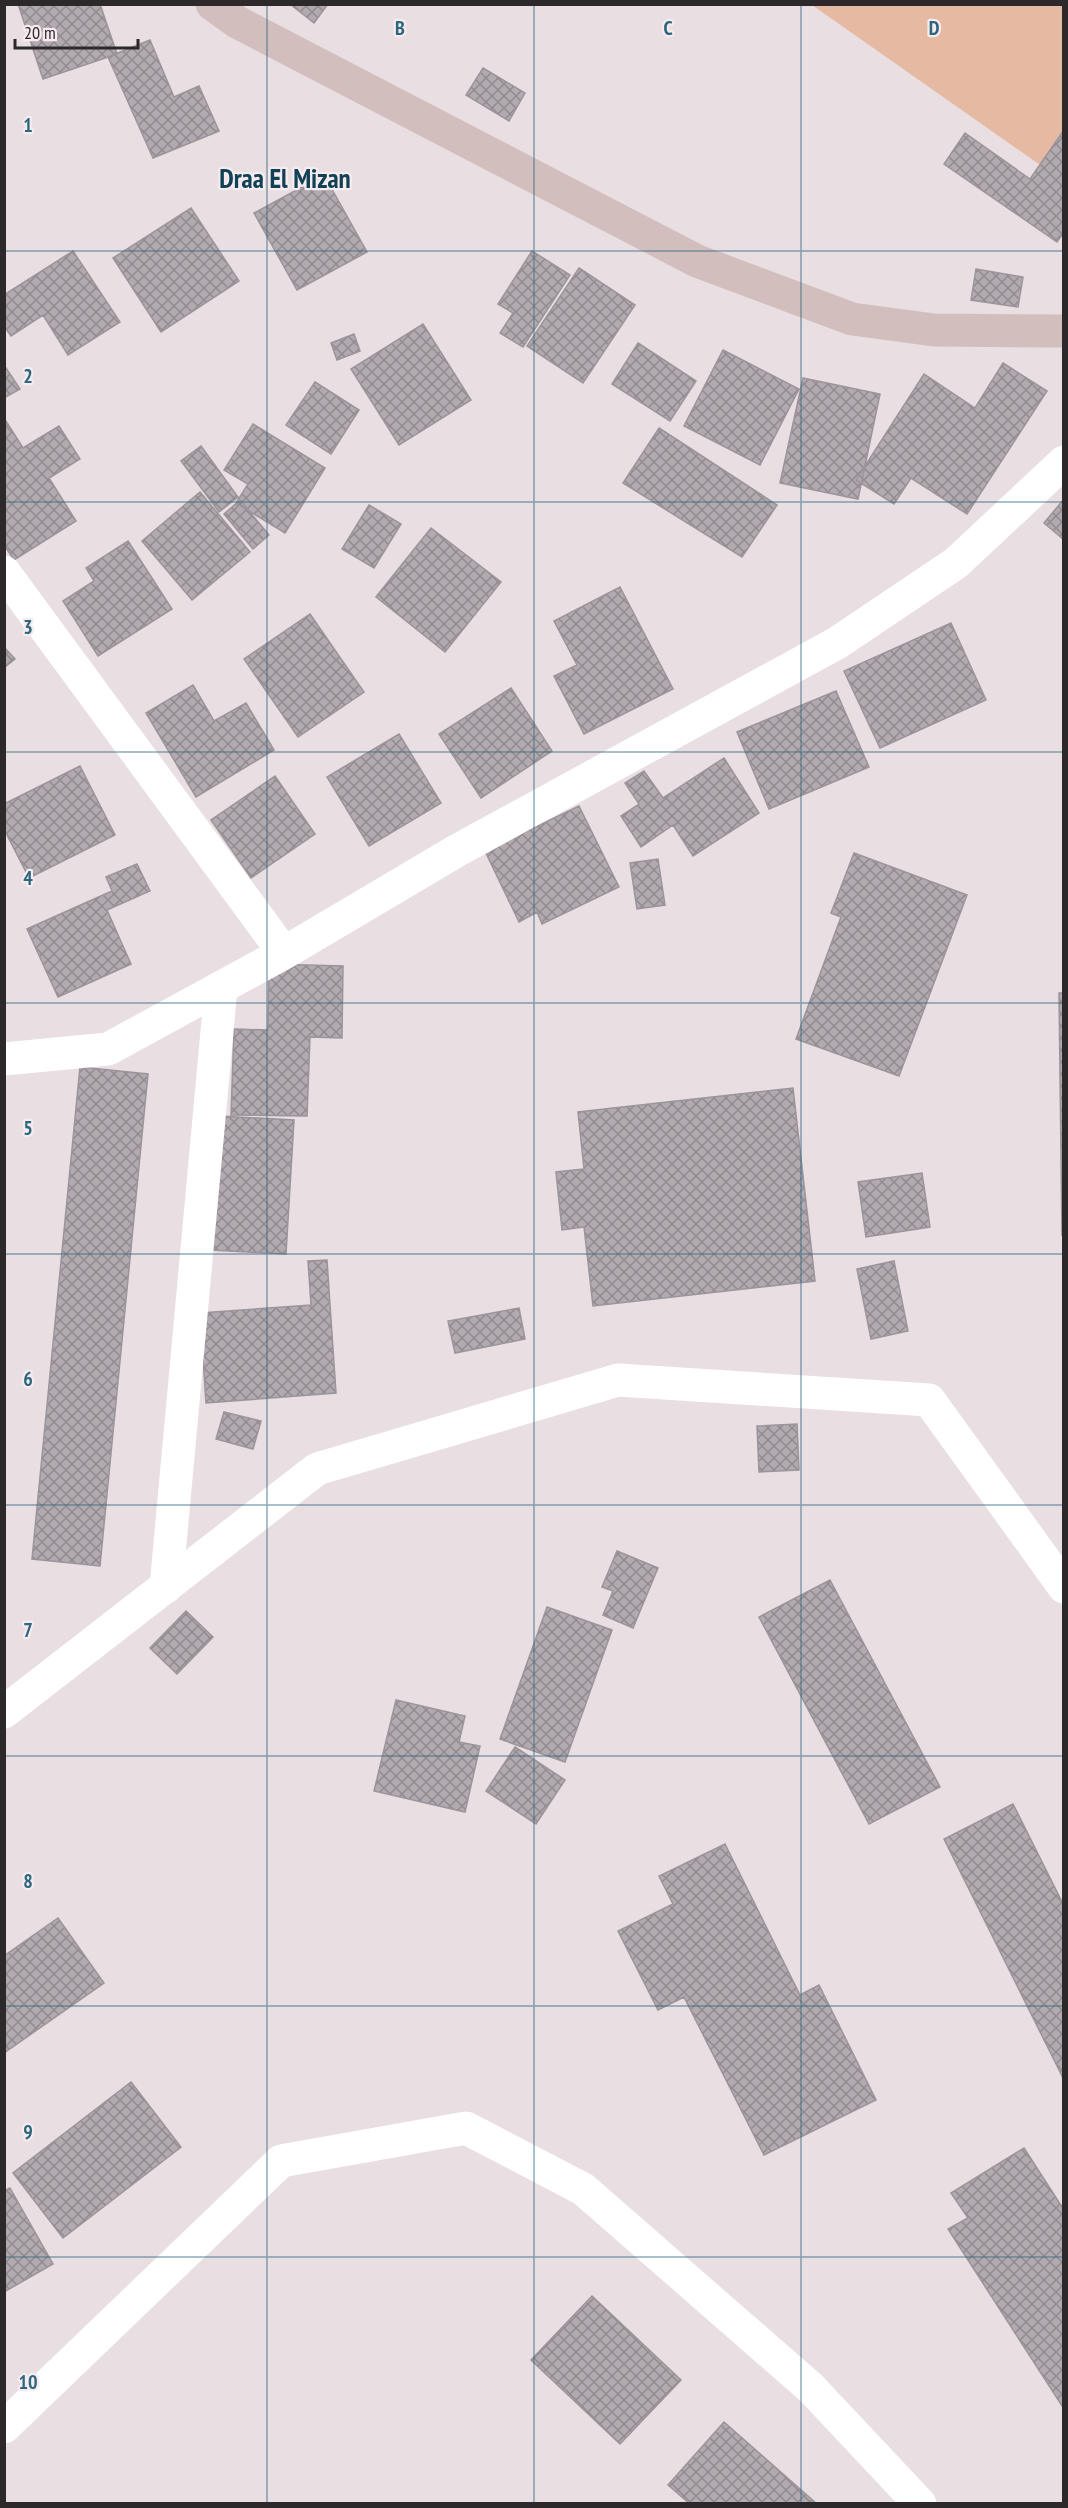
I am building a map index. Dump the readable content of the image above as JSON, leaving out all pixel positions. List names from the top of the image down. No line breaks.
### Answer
{"districts":["Draa El Mizan"],"scale_bar":"20 m","grid":{"columns":["B","C","D"],"rows":["1","2","3","4","5","6","7","8","9","10"]}}
